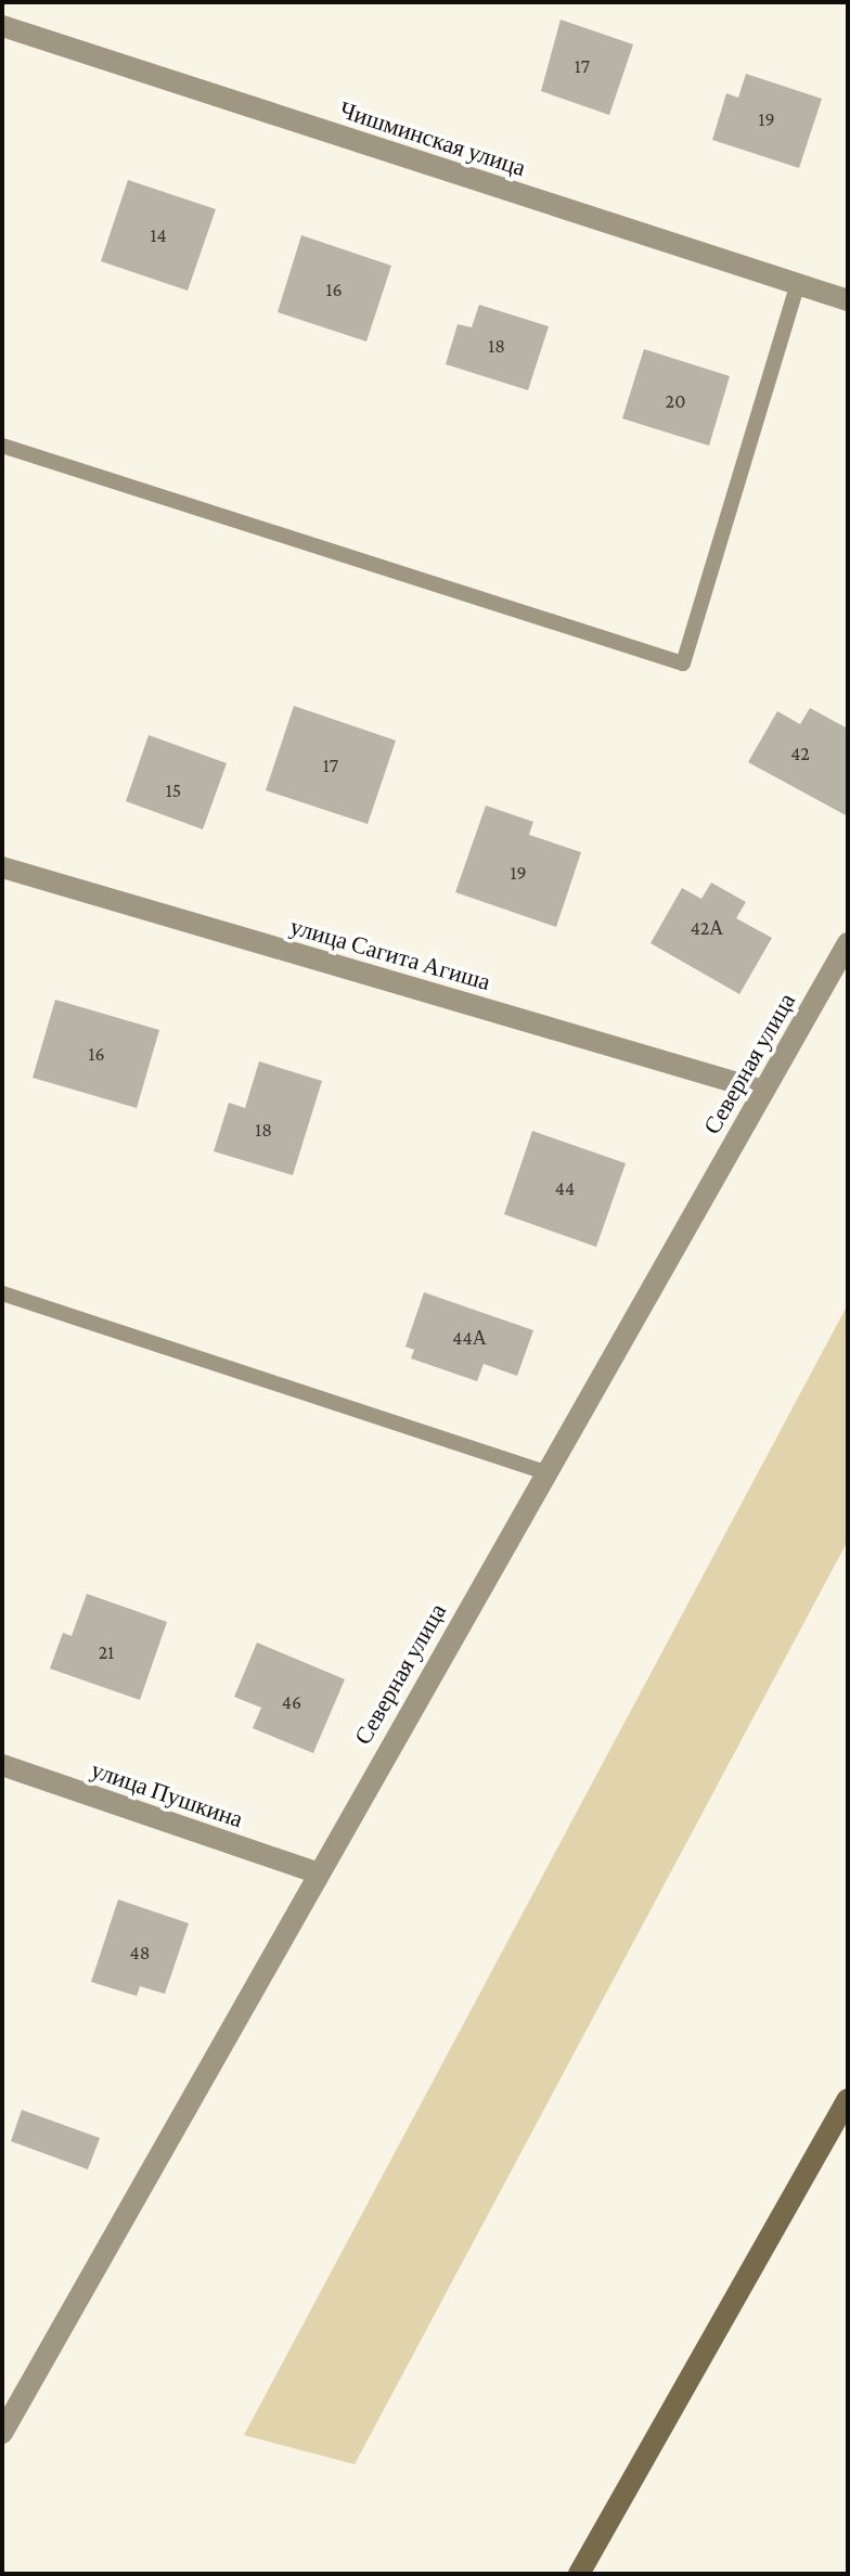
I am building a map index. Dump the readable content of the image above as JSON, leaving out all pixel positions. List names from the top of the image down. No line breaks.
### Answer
{"streets":{"street":["Чишминская улица","улица Сагита Агиша","Северная улица","улица Пушкина"]},"crossings":[["улица Сагита Агиша","Северная улица"],["Северная улица","улица Пушкина"]],"house_numbers":["17","19","14","16","18","20","42","17","15","19","42А","16","18","44","44А","21","46","48"]}
